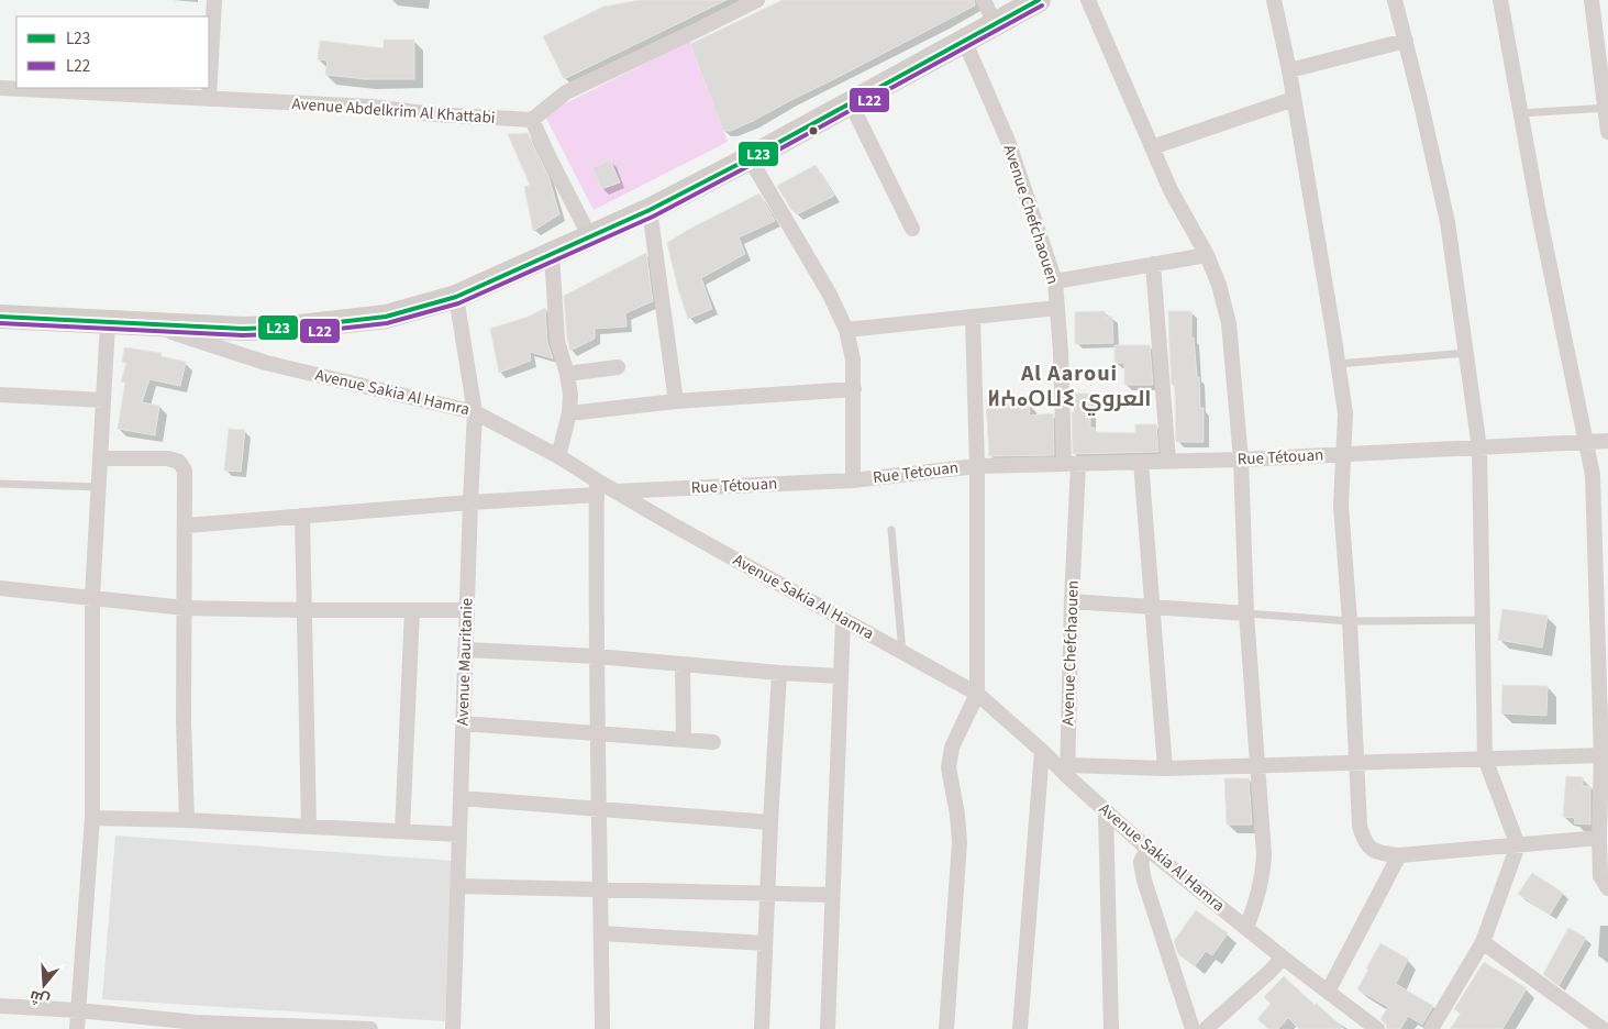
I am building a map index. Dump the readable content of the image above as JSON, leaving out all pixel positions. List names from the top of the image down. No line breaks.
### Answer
{"streets":{"street":["Avenue Abdelkrim Al Khattabi","Avenue Chefchaouen","Avenue Sakia Al Hamra","Rue Tétouan","Rue Tetouan","Avenue Mauritanie"]},"crossings":[["Avenue Chefchaouen","Avenue Sakia Al Hamra"],["Avenue Chefchaouen","Rue Tétouan"],["Avenue Sakia Al Hamra","Rue Tétouan"],["Avenue Sakia Al Hamra","Avenue Mauritanie"],["Rue Tétouan","Rue Tetouan"]],"districts":["Al Aaroui ⵍⵄⴰⵔⵡⵉ العروي"],"lines":["transit line L23","transit line L22"],"legend":["L23","L22"],"north":"bottom"}
